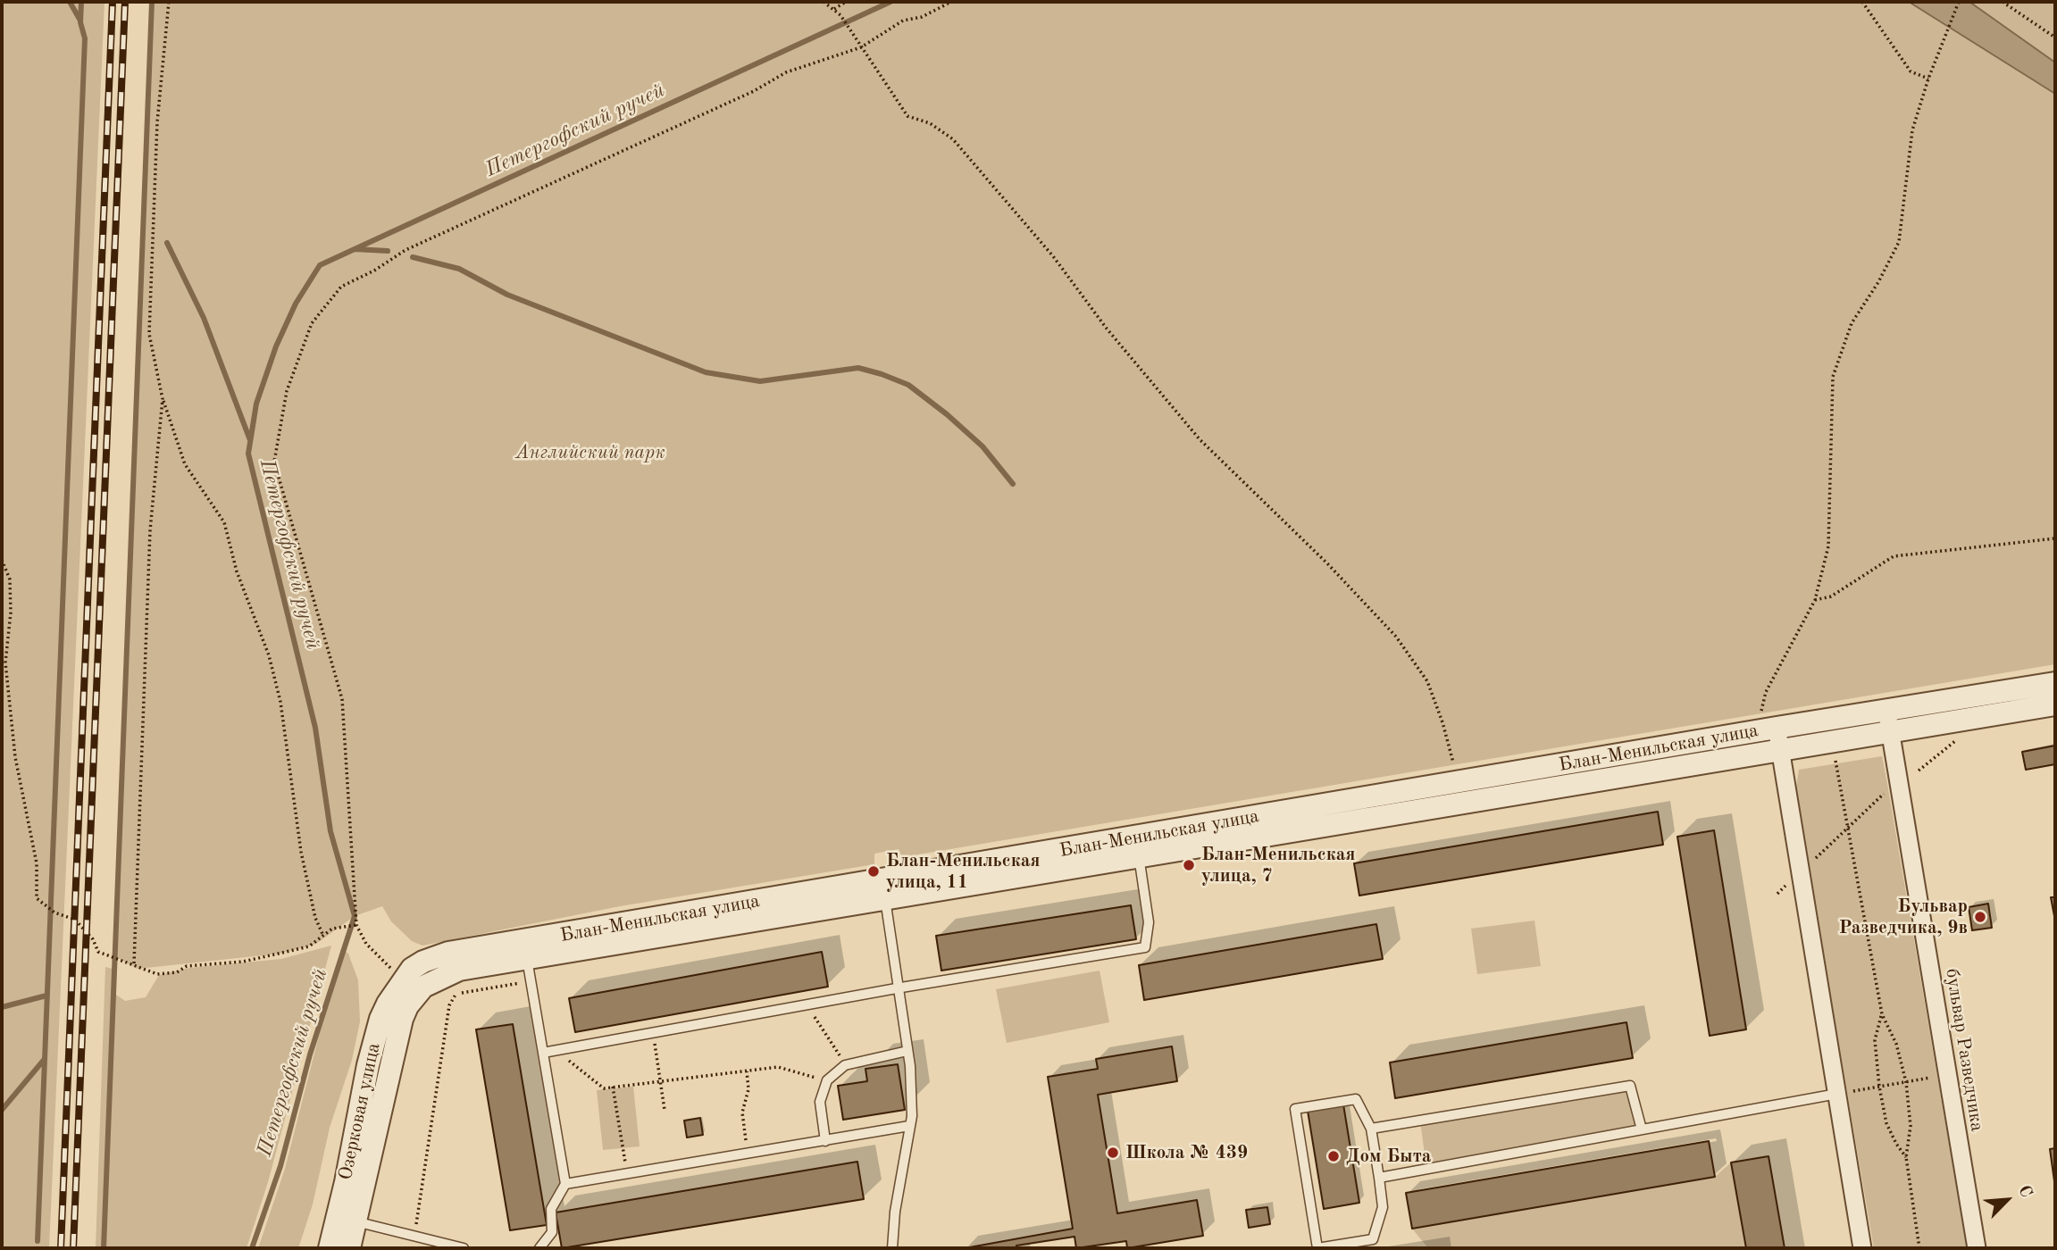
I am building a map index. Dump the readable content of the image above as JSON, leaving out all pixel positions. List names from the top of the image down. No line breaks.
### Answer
{"streets":{"street":["Блан-Менильская улица","бульвар Разведчика","Озерковая улица"]},"crossings":[["Блан-Менильская улица","бульвар Разведчика"],["Блан-Менильская улица","Озерковая улица"]],"water":["Петергофский ручей"],"parks":["Английский парк"],"places":["Блан-Менильская улица, 7","Блан-Менильская улица, 11","Бульвар Разведчика, 9в","Школа № 439","Дом Быта"],"north":"top right"}
